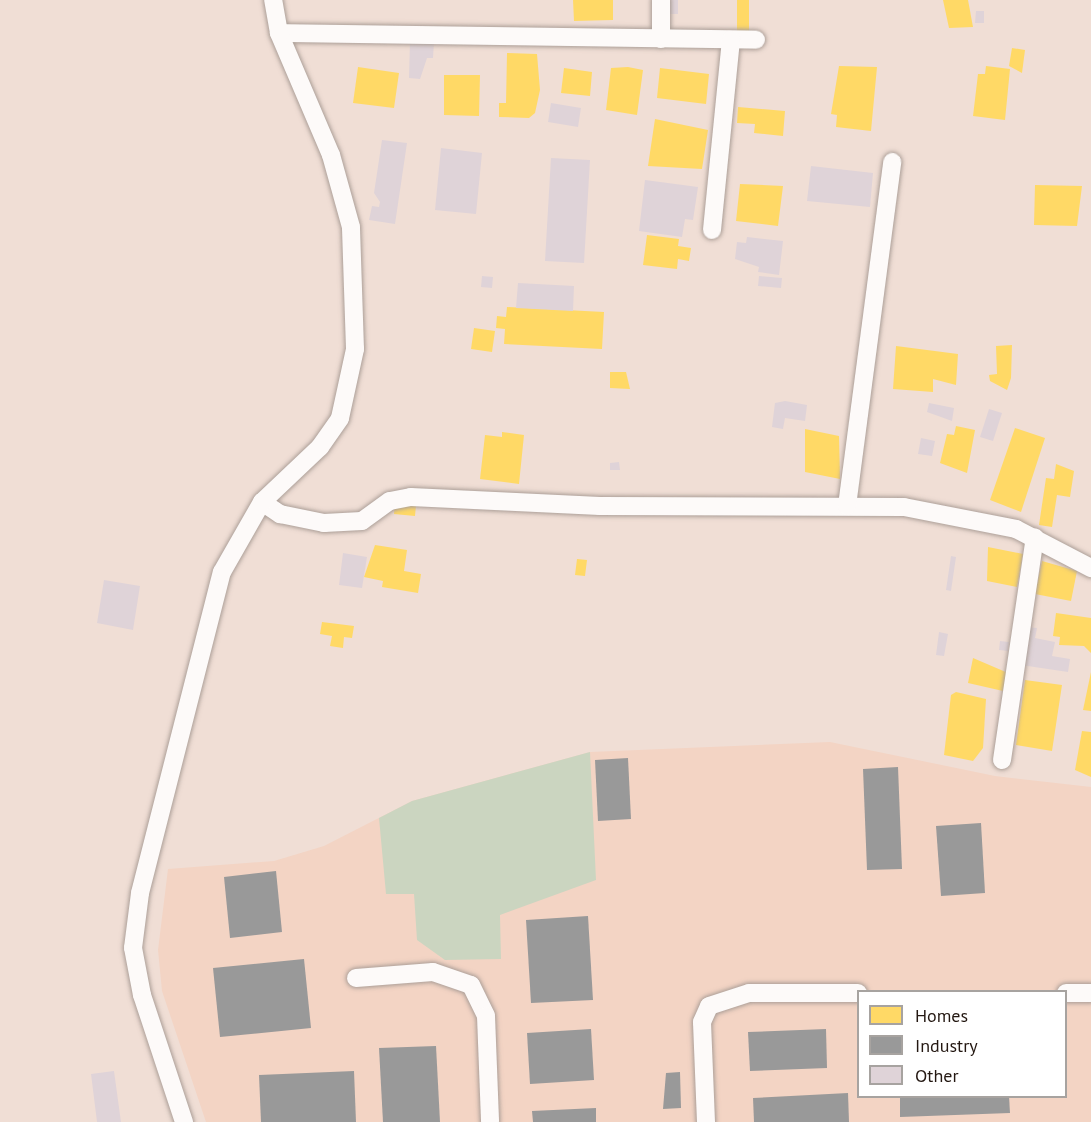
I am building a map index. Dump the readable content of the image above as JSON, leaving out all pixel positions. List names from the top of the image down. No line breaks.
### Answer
{"legend":["Homes","Industry","Other"]}
